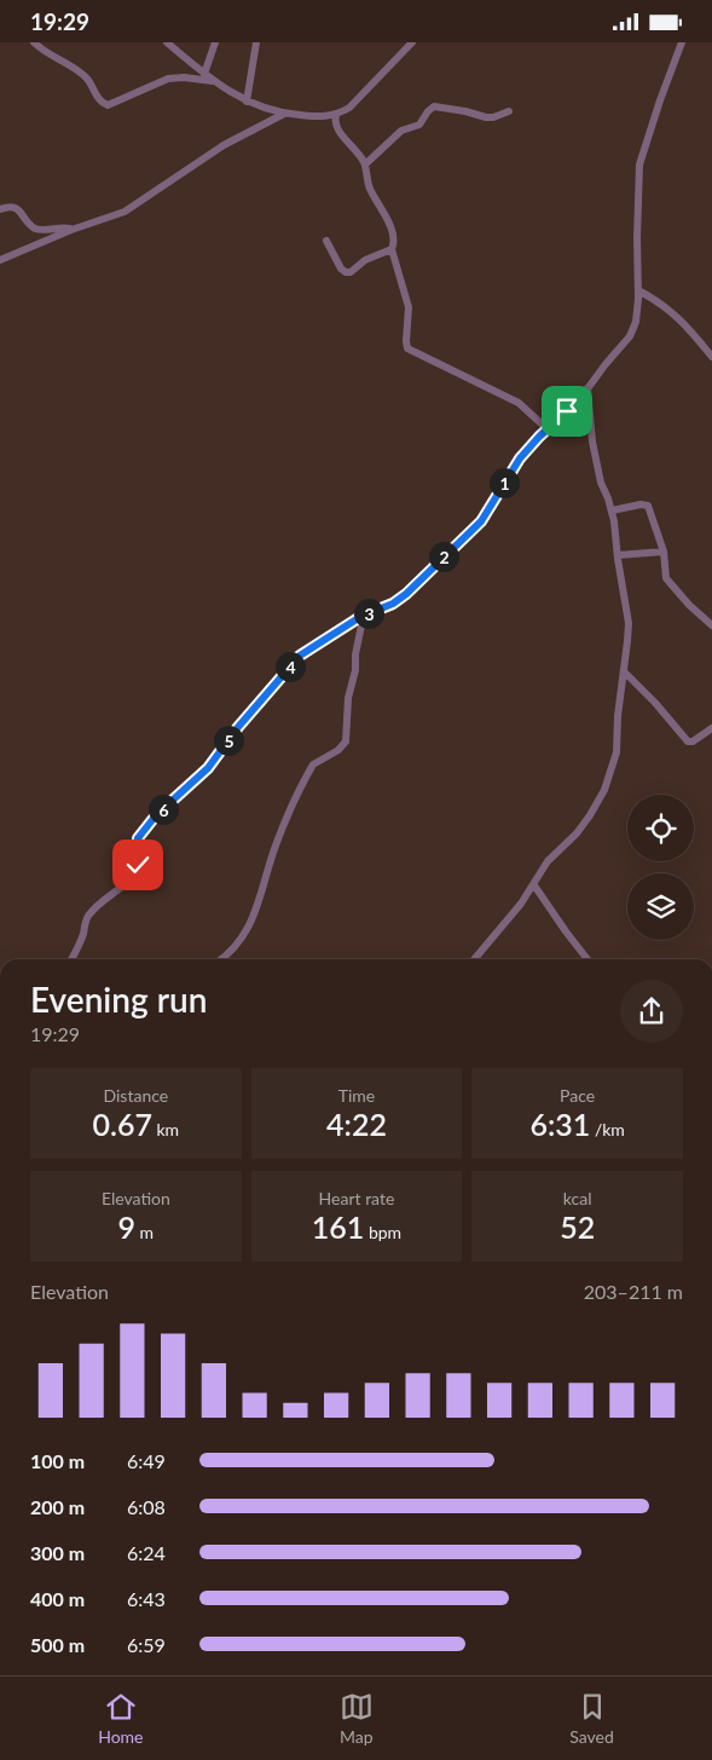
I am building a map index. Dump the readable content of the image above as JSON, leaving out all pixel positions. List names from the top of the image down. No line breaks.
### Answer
{"page":{"status":"19:29","pins":["1","2","3","4","5","6"],"heading":["Evening run","19:29"],"stats":[["Distance","0.67 km"],["Time","4:22"],["Pace","6:31 /km"],["Elevation","9 m"],["Heart rate","161 bpm"],["kcal","52"]],"chart":["Elevation","203–211 m"],"list":[{"name":"100 m","note":"6:49"},{"name":"200 m","note":"6:08"},{"name":"300 m","note":"6:24"},{"name":"400 m","note":"6:43"},{"name":"500 m","note":"6:59"}],"tabs":["Home","Map","Saved"]}}
